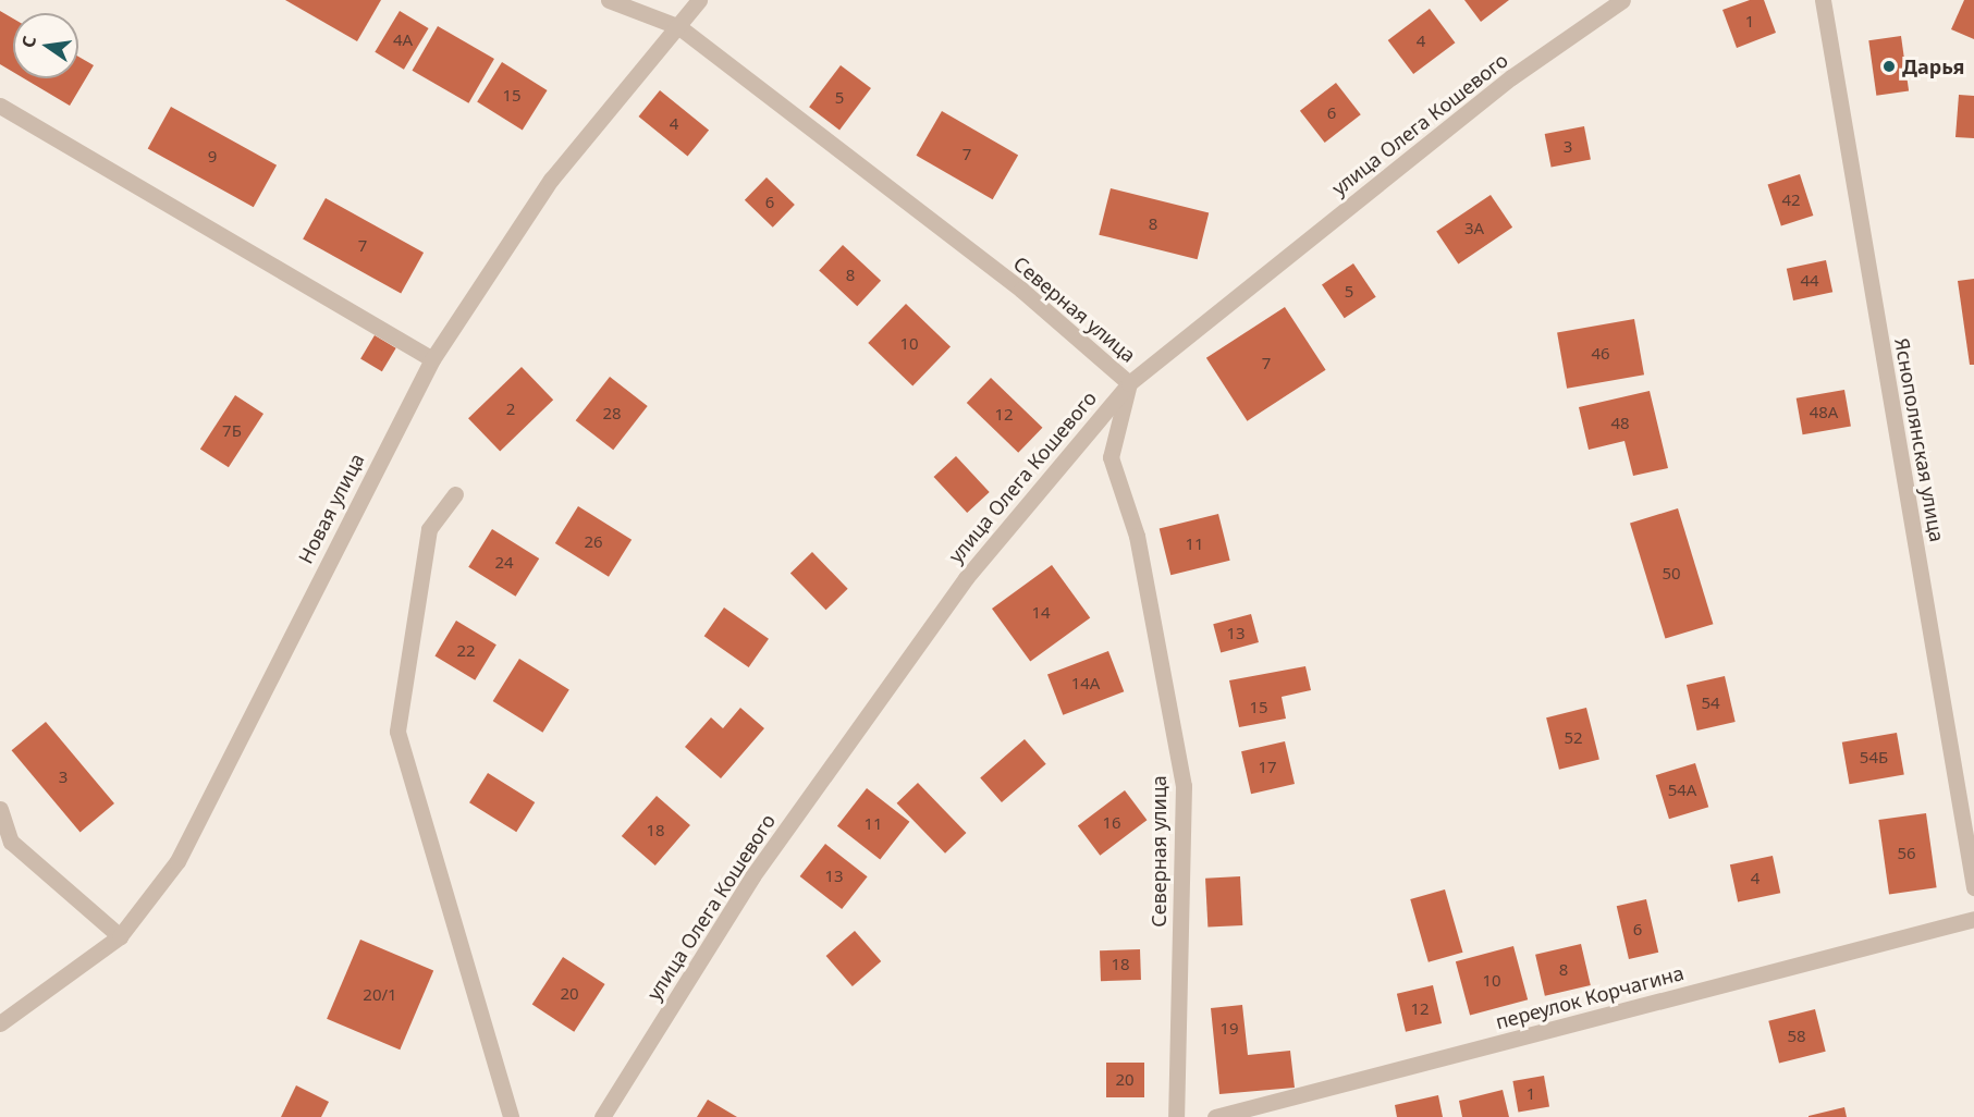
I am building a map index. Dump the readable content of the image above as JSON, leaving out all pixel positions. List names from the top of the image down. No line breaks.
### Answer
{"streets":{"street":["улица Олега Кошевого","Северная улица","Яснополянская улица","Новая улица","переулок Корчагина"]},"crossings":[["улица Олега Кошевого","Северная улица"],["Северная улица","Новая улица"]],"places":["Дарья"],"house_numbers":["1","4А","4","15","5","6","4","3","7","9","42","6","8","3А","7","8","44","5","10","46","7","2","48А","28","12","48","7Б","26","11","24","50","14","13","22","14А","54","15","52","54Б","17","3","54А","16","11","18","56","13","4","6","18","8","10","20","20/1","12","19","58","20","1"],"north":"left"}
